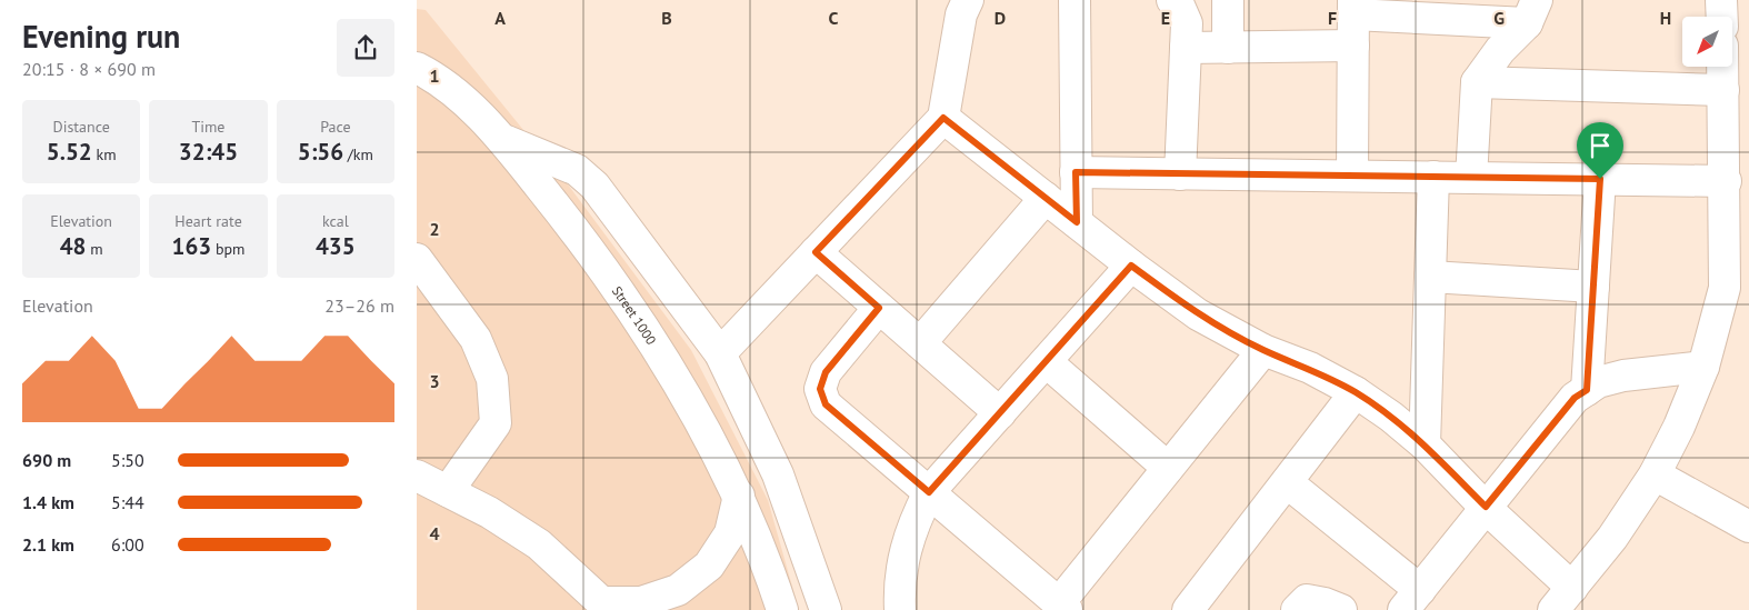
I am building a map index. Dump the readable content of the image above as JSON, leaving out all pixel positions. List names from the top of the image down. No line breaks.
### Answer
{"streets":{"street":["Street 1000"]},"north":"bottom left","page":{"heading":["Evening run","20:15 · 8 × 690 m"],"stats":[["Distance","5.52 km"],["Time","32:45"],["Pace","5:56 /km"],["Elevation","48 m"],["Heart rate","163 bpm"],["kcal","435"]],"chart":["Elevation","23–26 m"],"list":[{"name":"690 m","note":"5:50"},{"name":"1.4 km","note":"5:44"},{"name":"2.1 km","note":"6:00"}]},"grid":{"columns":["A","B","C","D","E","F","G","H"],"rows":["1","2","3","4"]}}
